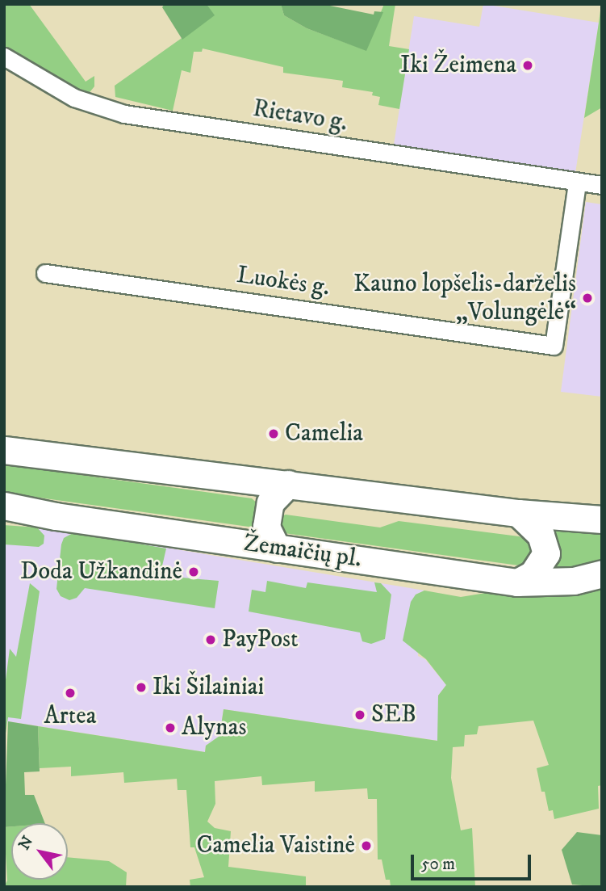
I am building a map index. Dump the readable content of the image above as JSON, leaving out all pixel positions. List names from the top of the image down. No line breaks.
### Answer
{"streets":{"main road":["Žemaičių pl."],"street":["Rietavo g.","Luokės g."]},"crossings":[["Rietavo g.","Luokės g."]],"places":["Iki Žeimena","Kauno lopšelis-darželis „Volungėlė“","Camelia","Doda Užkandinė","PayPost","Iki Šilainiai","Artea","SEB","Alynas","Camelia Vaistinė"],"scale_bar":"50 m","north":"top left"}
